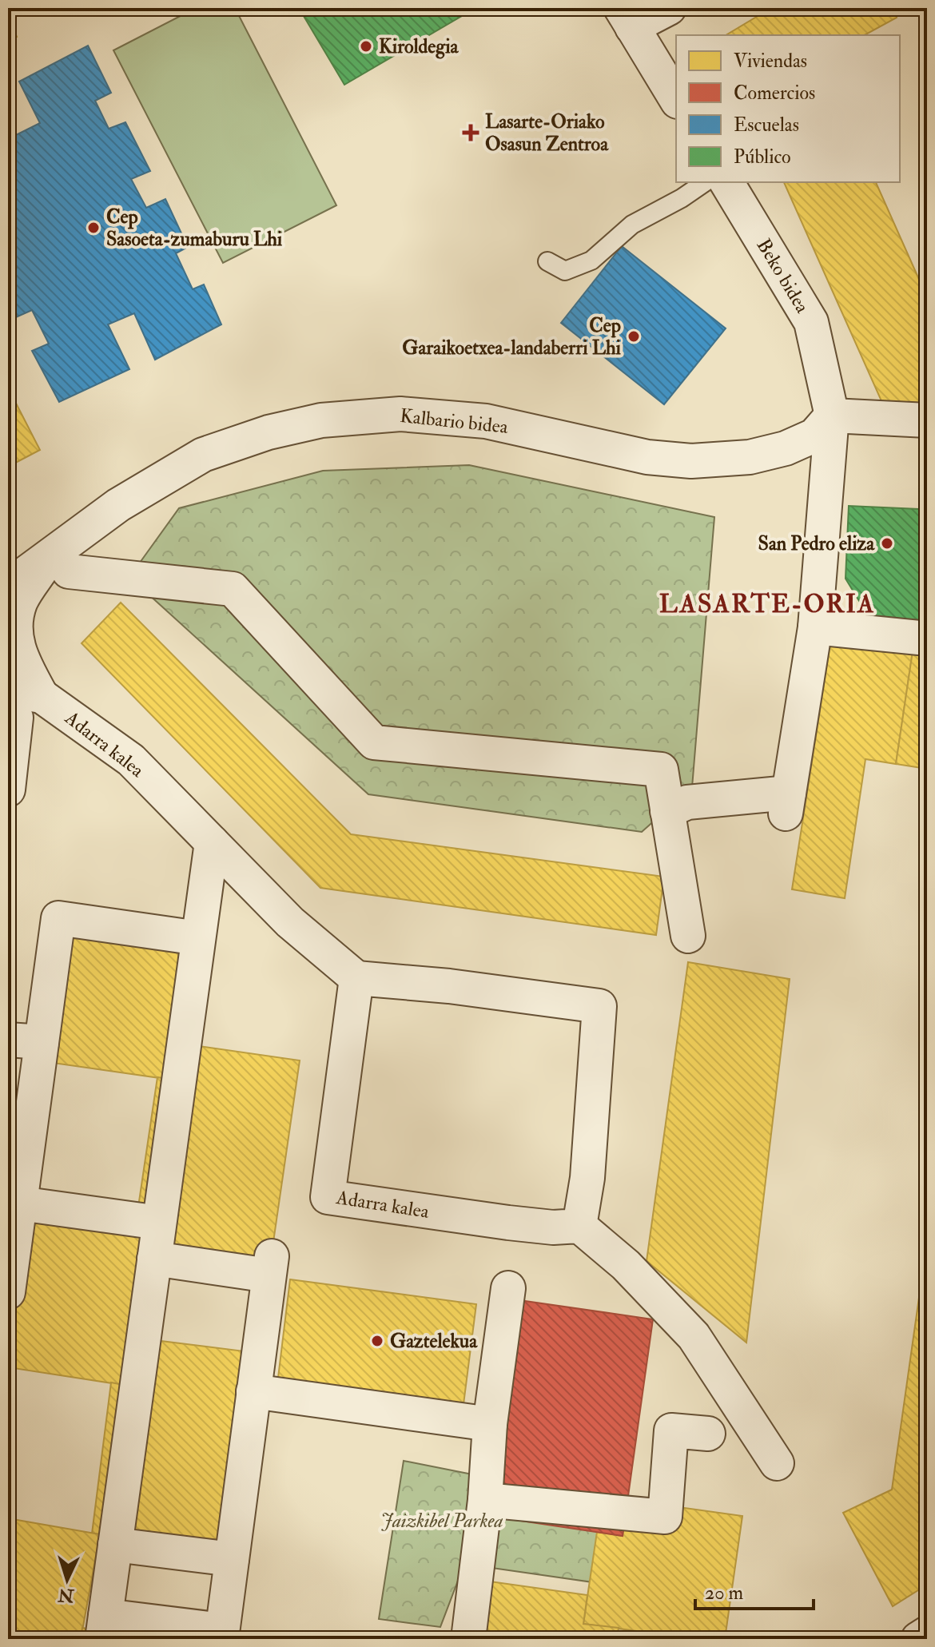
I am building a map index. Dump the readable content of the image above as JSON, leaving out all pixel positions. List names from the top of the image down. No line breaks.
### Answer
{"streets":{"street":["Beko bidea","Kalbario bidea","Adarra kalea"]},"crossings":[["Beko bidea","Kalbario bidea"]],"districts":["LASARTE-ORIA"],"parks":["Jaizkibel Parkea"],"places":{"other":["Kiroldegia","Cep Sasoeta-zumaburu Lhi","Cep Garaikoetxea-landaberri Lhi","San Pedro eliza","Gaztelekua"],"health":["Lasarte-Oriako Osasun Zentroa"]},"legend":["Viviendas","Comercios","Escuelas","Público"],"scale_bar":"20 m","north":"bottom"}
